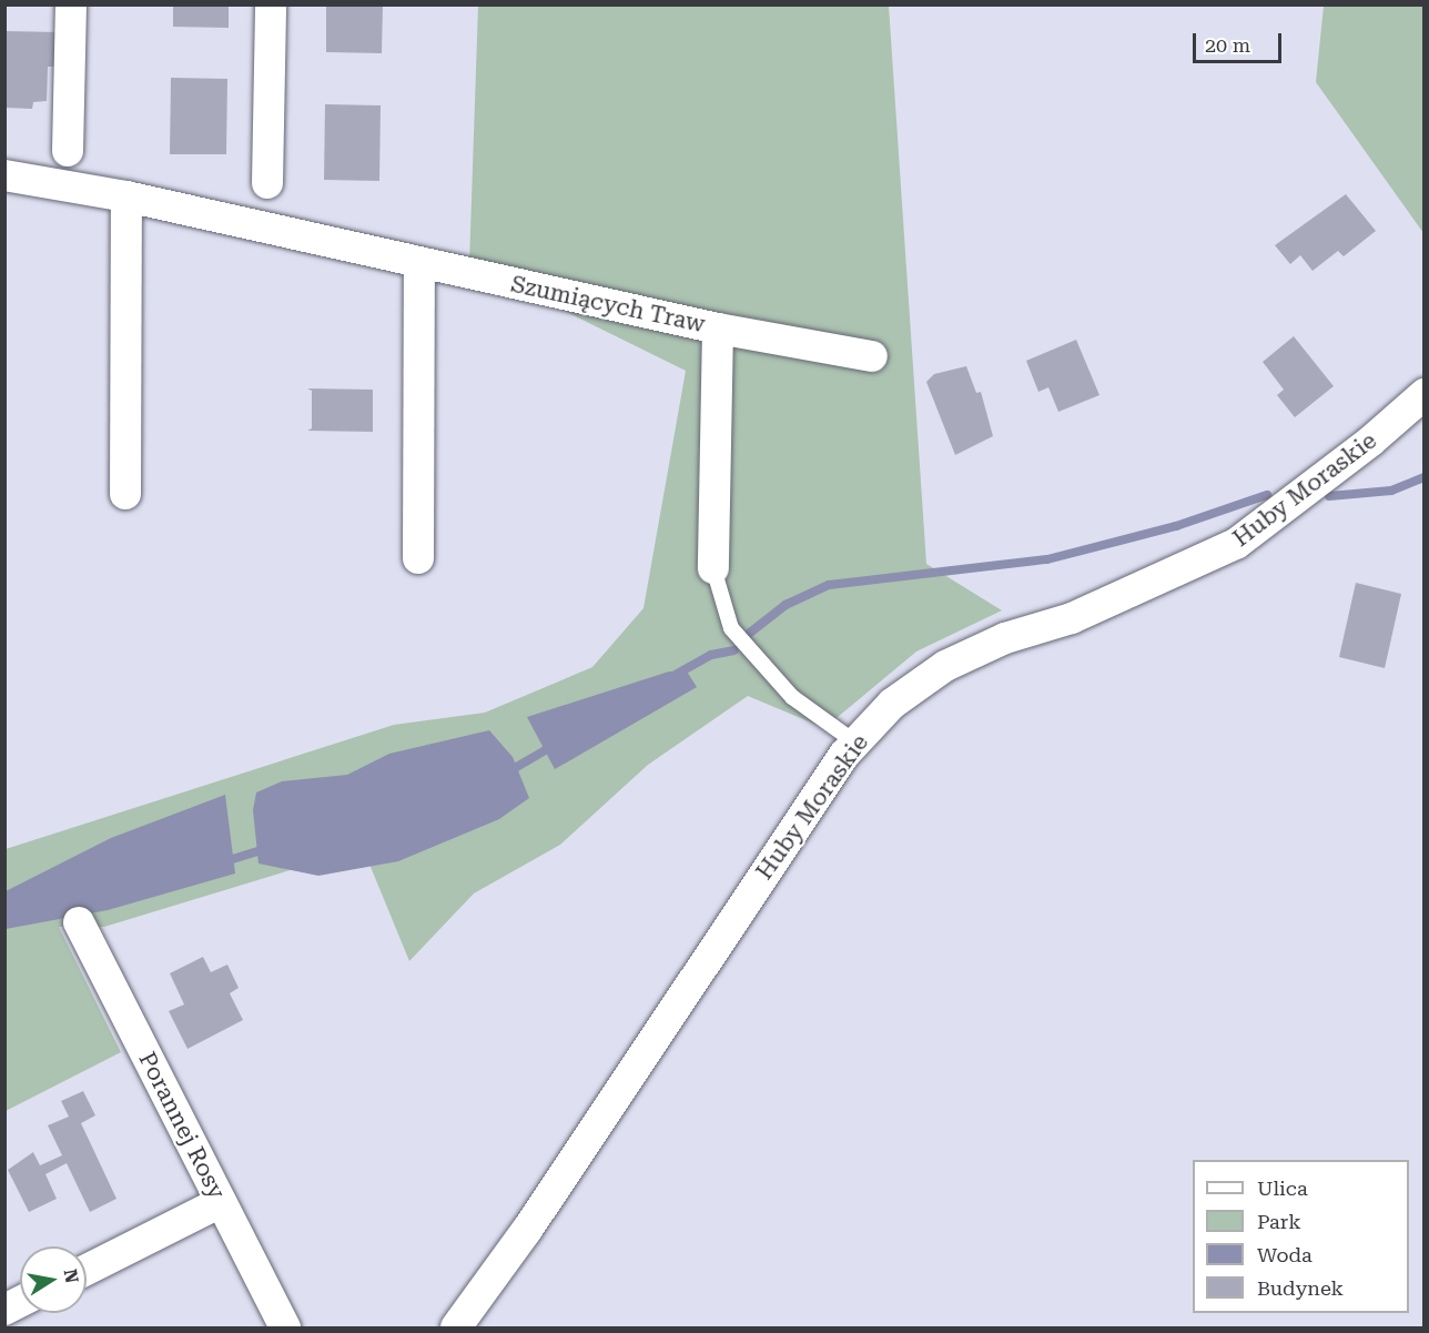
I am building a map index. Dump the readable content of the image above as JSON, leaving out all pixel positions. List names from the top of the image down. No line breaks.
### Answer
{"streets":{"street":["Szumiących Traw","Huby Moraskie","Porannej Rosy"]},"legend":["Ulica","Park","Woda","Budynek"],"scale_bar":"20 m","north":"right"}
